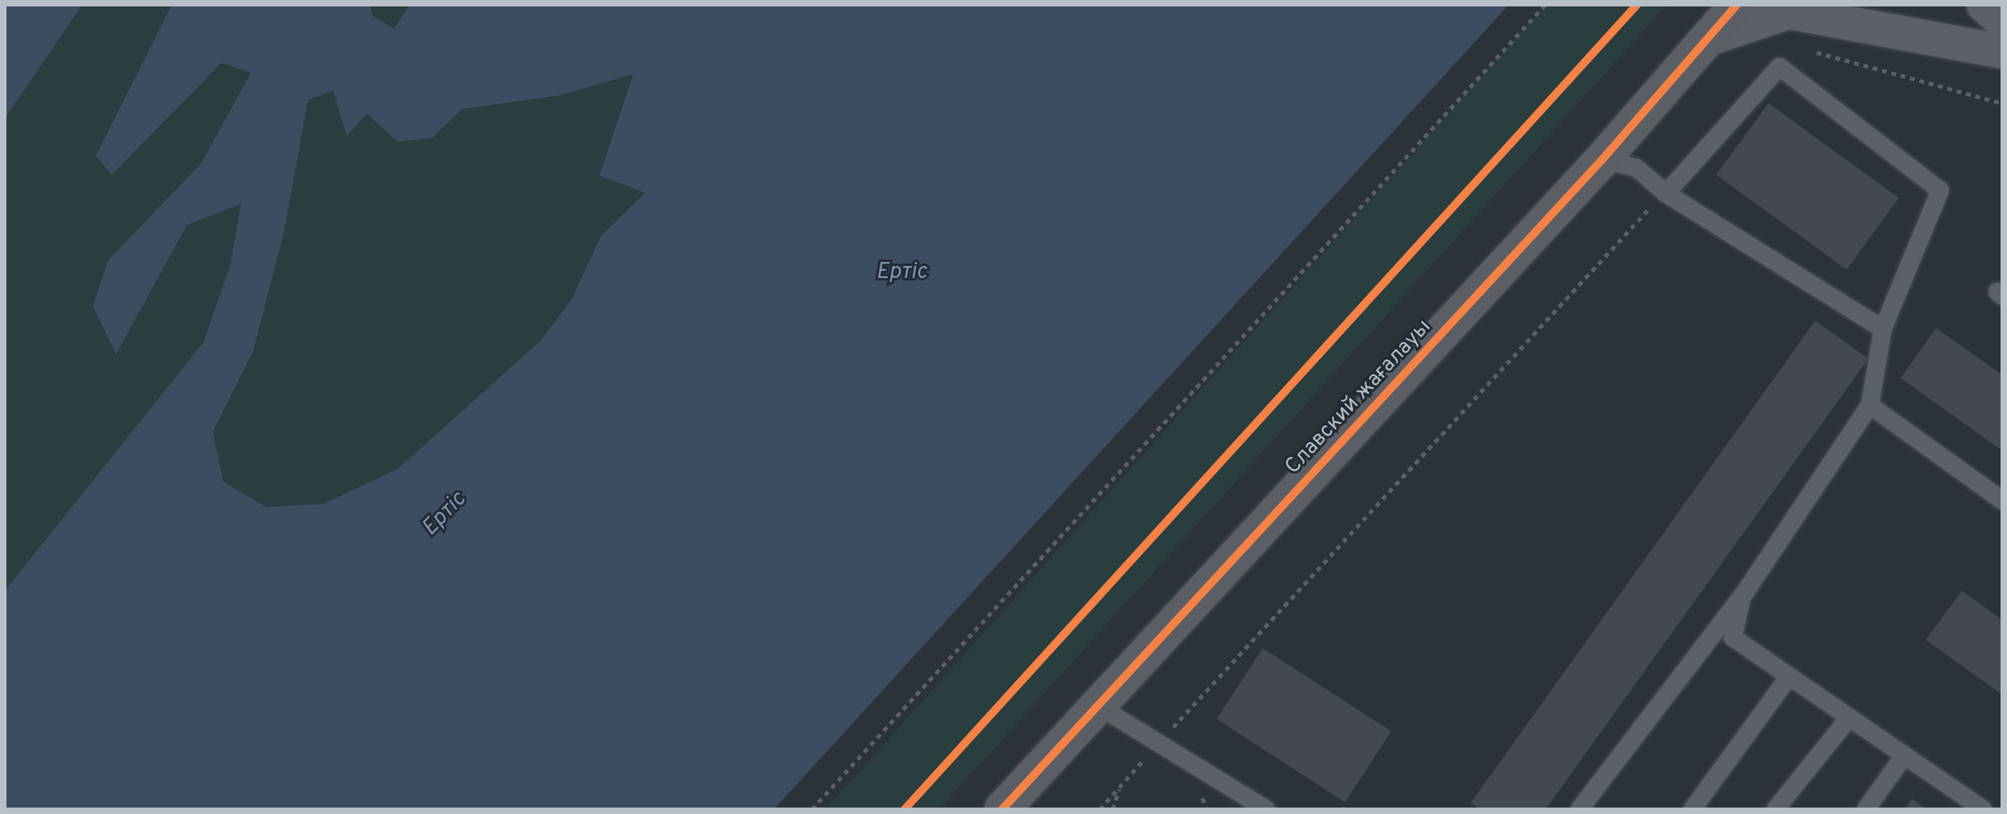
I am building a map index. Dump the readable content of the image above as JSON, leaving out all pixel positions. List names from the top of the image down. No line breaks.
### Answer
{"streets":{"street":["Славский жағалауы"]},"water":["Ертіс"]}
